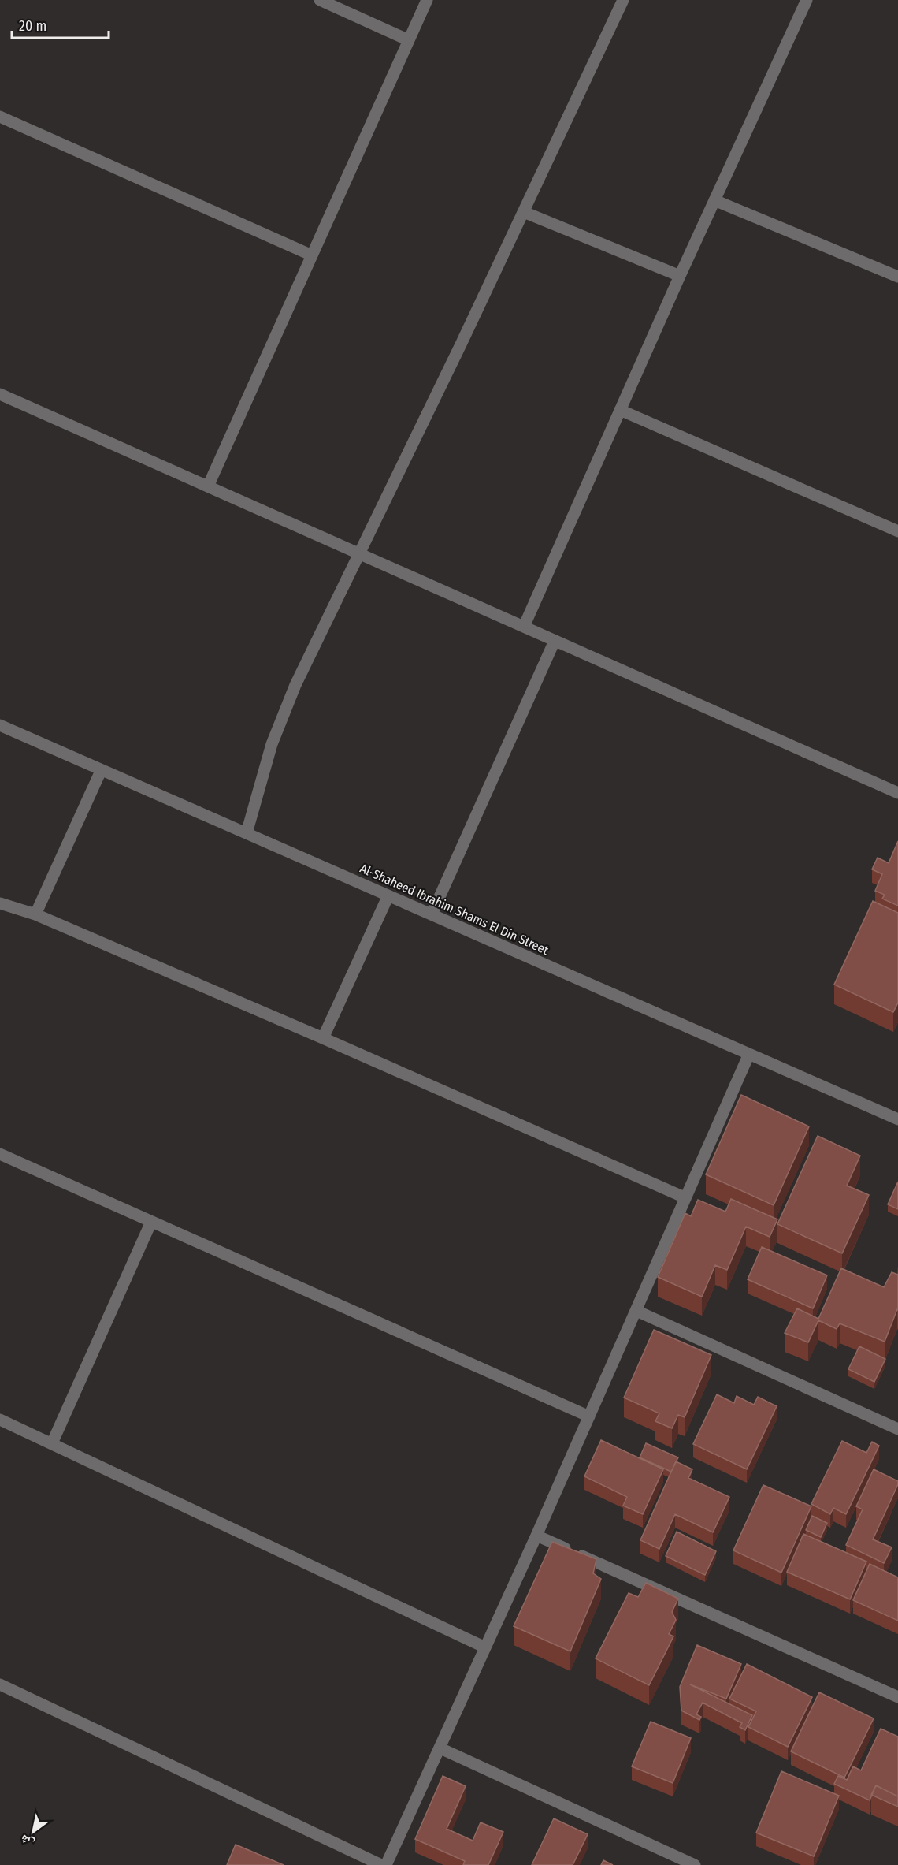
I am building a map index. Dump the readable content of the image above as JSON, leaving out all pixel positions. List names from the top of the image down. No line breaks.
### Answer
{"streets":{"street":["Al-Shaheed Ibrahim Shams El Din Street"]},"scale_bar":"20 m","north":"bottom left"}
